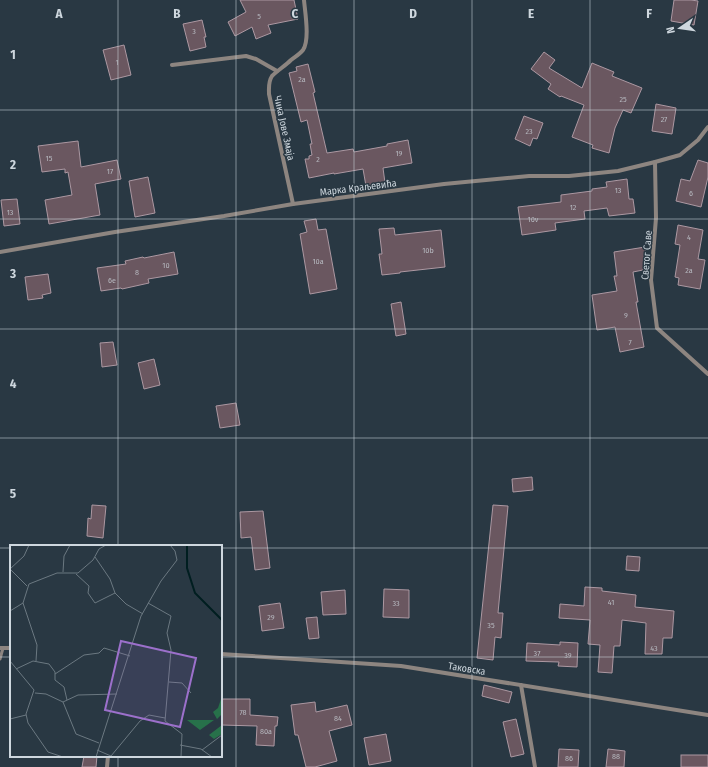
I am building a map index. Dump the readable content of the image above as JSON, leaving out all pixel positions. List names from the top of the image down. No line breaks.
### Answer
{"streets":{"street":["Чика Јове Змаја","Марка Краљевића","Светог Саве","Таковска"]},"crossings":[["Чика Јове Змаја","Марка Краљевића"],["Марка Краљевића","Светог Саве"]],"house_numbers":["5","3","1","2a","25","27","23","19","15","2","17","13","6","12","13","10v","4","10b","10a","10","2a","8","6e","9","7","41","33","29","35","43","37","39","78","84","80a","88","86"],"north":"left","grid":{"columns":["A","B","C","D","E","F"],"rows":["1","2","3","4","5"]}}
